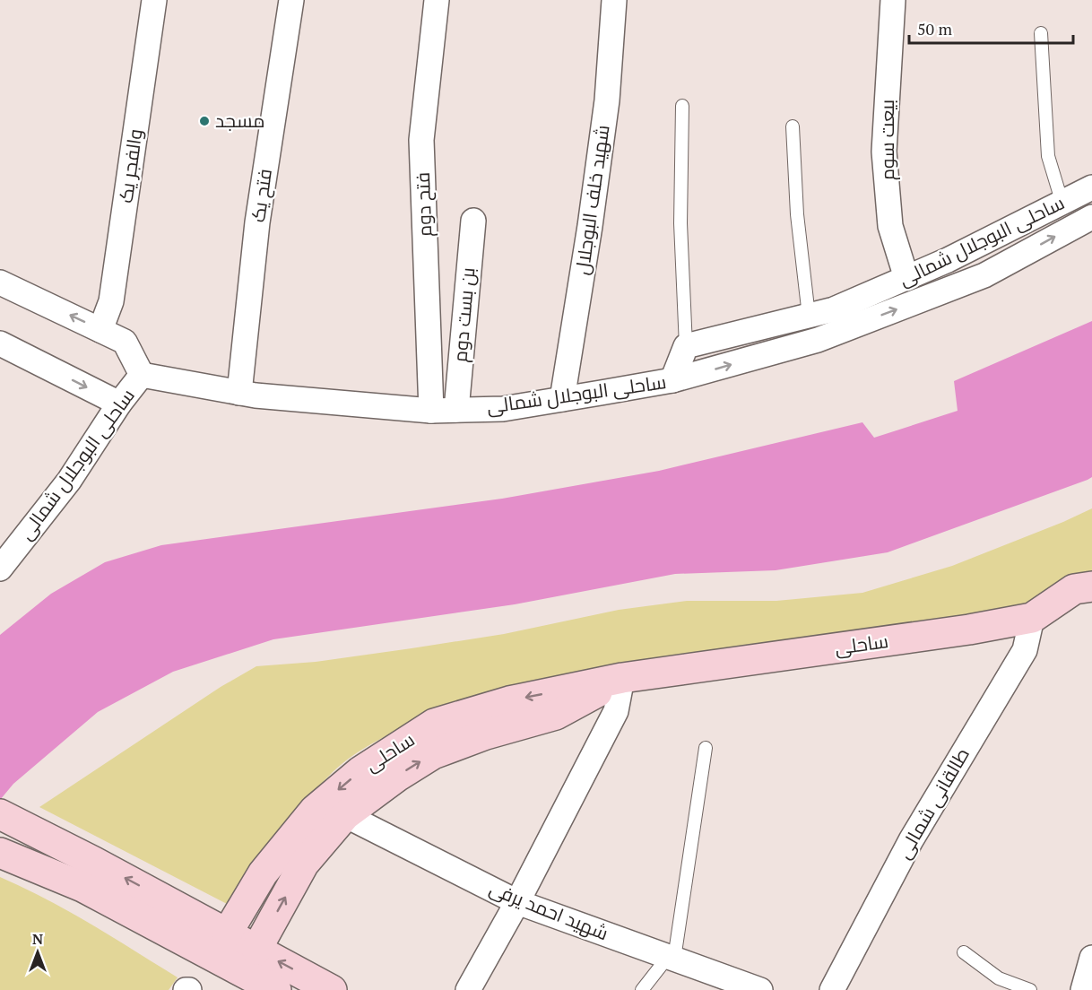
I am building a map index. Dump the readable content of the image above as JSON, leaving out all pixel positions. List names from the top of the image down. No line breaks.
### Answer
{"streets":{"main road":["ساحلی"],"street":["بیعت سوم","والفجر یک","فتح یک","شهید خلف البوجلال","فتح دوم","ساحلی البوجلال شمالی","بن بست دوم","طالقانی شمالی","شهید احمد یرفی"]},"crossings":[["بیعت سوم","ساحلی البوجلال شمالی"],["فتح یک","ساحلی البوجلال شمالی"],["شهید خلف البوجلال","ساحلی البوجلال شمالی"],["فتح دوم","ساحلی البوجلال شمالی"],["ساحلی البوجلال شمالی","بن بست دوم"],["ساحلی","طالقانی شمالی"],["ساحلی","شهید احمد یرفی"]],"places":["مسجد"],"scale_bar":"50 m","north":"top"}
